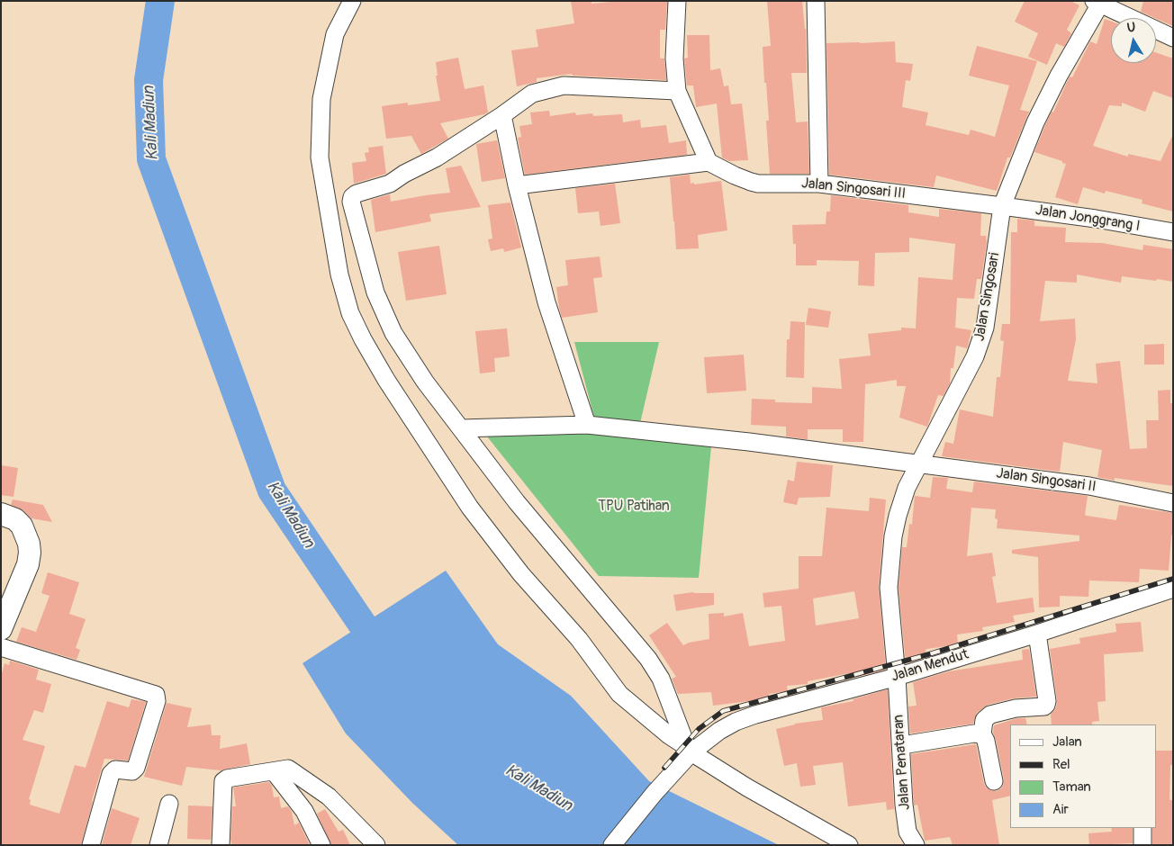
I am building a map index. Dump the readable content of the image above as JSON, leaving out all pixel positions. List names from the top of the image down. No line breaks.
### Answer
{"streets":{"street":["Jalan Singosari III","Jalan Jonggrang I","Jalan Singosari","Jalan Singosari II","Jalan Mendut","Jalan Penataran"]},"crossings":[["Jalan Singosari III","Jalan Jonggrang I"],["Jalan Singosari III","Jalan Singosari"],["Jalan Jonggrang I","Jalan Singosari"],["Jalan Singosari","Jalan Singosari II"],["Jalan Singosari","Jalan Mendut"],["Jalan Singosari","Jalan Penataran"],["Jalan Mendut","Jalan Penataran"]],"water":["Kali Madiun"],"parks":["TPU Patihan"],"legend":["Jalan","Rel","Taman","Air"],"north":"top"}
